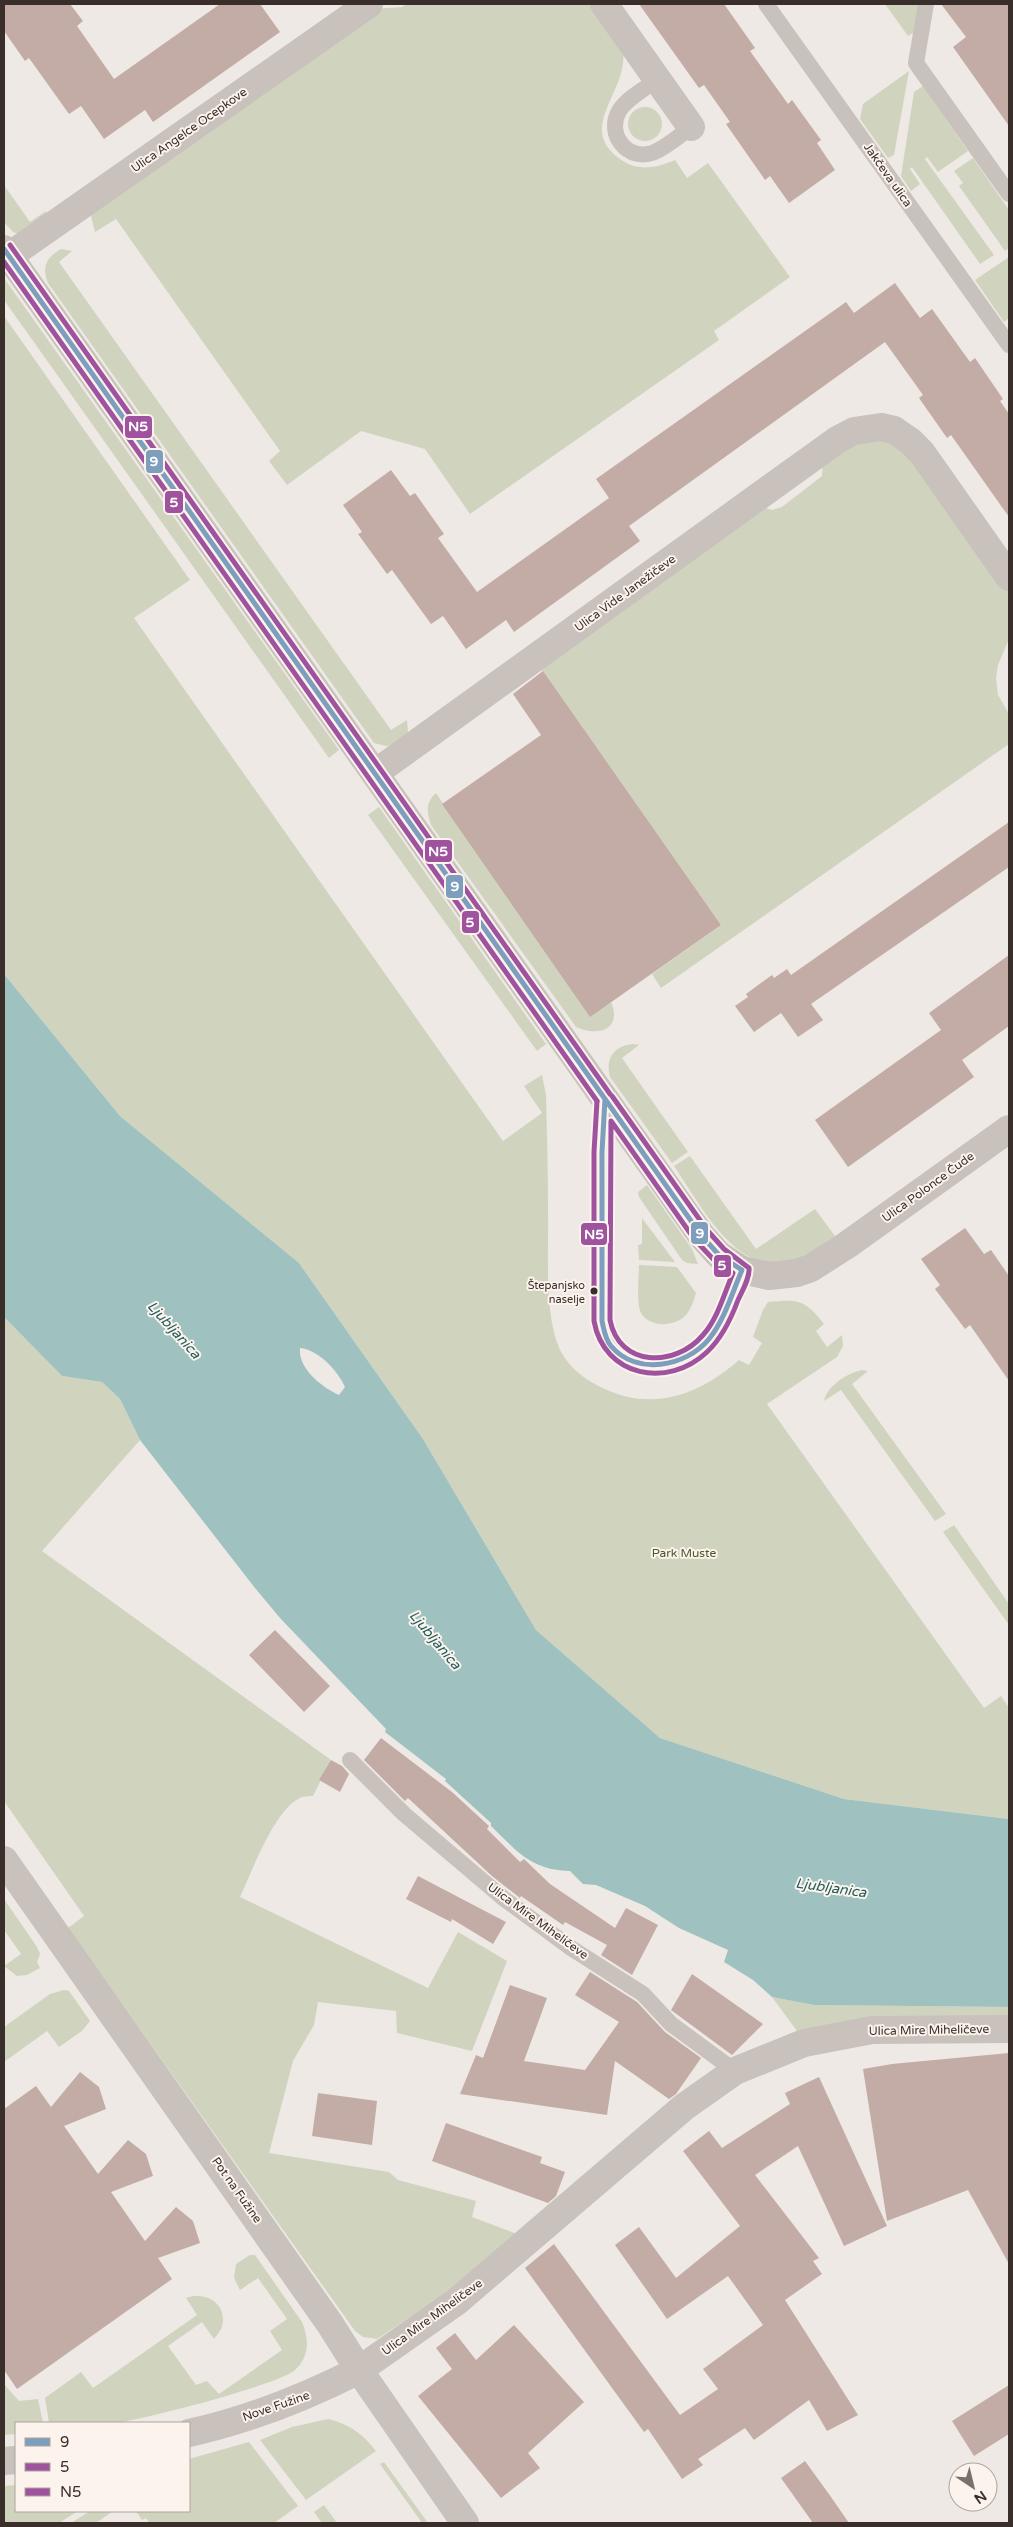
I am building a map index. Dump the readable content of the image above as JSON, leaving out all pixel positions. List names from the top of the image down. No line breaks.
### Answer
{"streets":{"street":["Ulica Angelce Ocepkove","Ulica Vide Janežičeve","Ulica Polonce Čude","Ulica Mire Miheličeve","Pot na Fužine","Nove Fužine"],"lane":["Jakčeva ulica"]},"crossings":[["Ulica Mire Miheličeve","Pot na Fužine"],["Ulica Mire Miheličeve","Nove Fužine"],["Pot na Fužine","Nove Fužine"]],"water":["Ljubljanica"],"parks":["Park Muste"],"places":["Štepanjsko naselje"],"lines":["transit line N5","transit line 9","transit line 5"],"legend":["9","5","N5"],"north":"bottom right"}
